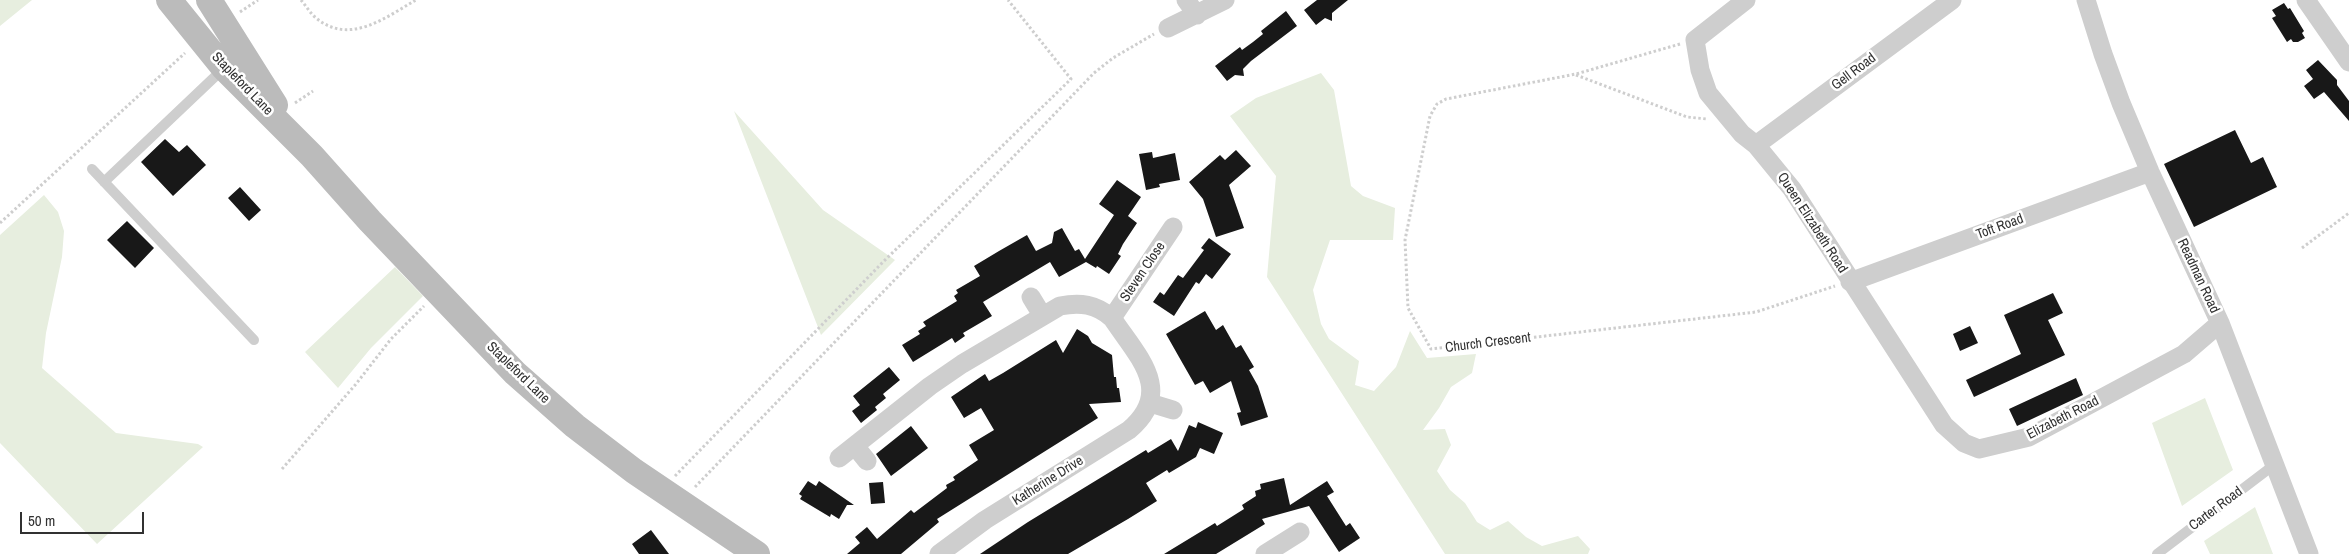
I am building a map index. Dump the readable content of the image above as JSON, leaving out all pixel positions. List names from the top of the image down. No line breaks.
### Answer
{"streets":{"main road":["Stapleford Lane"],"street":["Gell Road","Queen Elizabeth Road","Toft Road","Steven Close","Readman Road","Elizabeth Road","Katherine Drive"],"lane":["Carter Road"],"path":["Church Crescent"]},"crossings":[["Gell Road","Queen Elizabeth Road"],["Queen Elizabeth Road","Toft Road"],["Queen Elizabeth Road","Church Crescent"],["Queen Elizabeth Road","Elizabeth Road"],["Toft Road","Readman Road"],["Toft Road","Church Crescent"],["Toft Road","Elizabeth Road"],["Readman Road","Elizabeth Road"],["Readman Road","Carter Road"],["Church Crescent","Elizabeth Road"]],"scale_bar":"50 m"}
